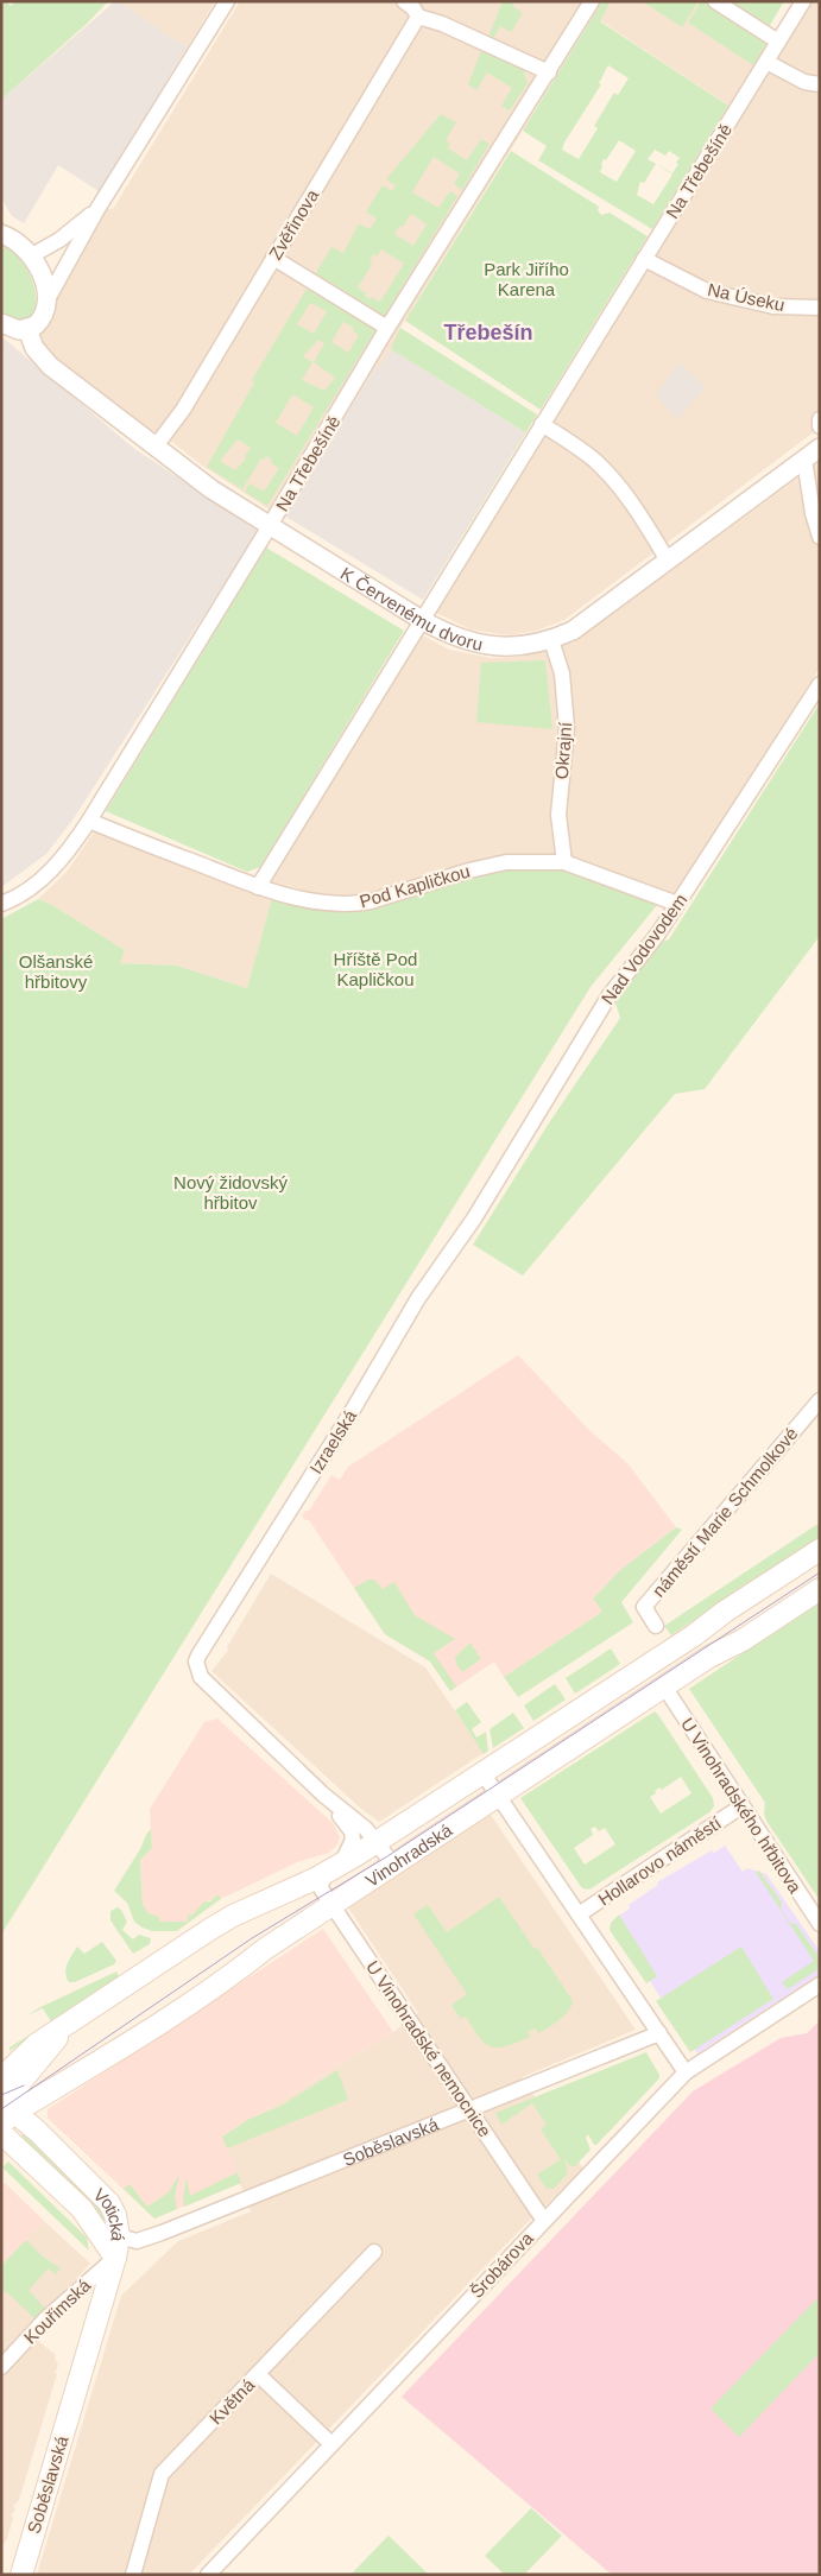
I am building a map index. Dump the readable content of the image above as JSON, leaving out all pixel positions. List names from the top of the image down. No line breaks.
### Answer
{"streets":{"main road":["Vinohradská","Soběslavská","Votická"],"street":["Na Třebešíně","Zvěřinova","Na Úseku","K Červenému dvoru","Okrajní","Pod Kapličkou","Nad Vodovodem","Izraelská","náměstí Marie Schmolkové","U Vinohradského hřbitova","Hollarovo náměstí","U Vinohradské nemocnice","Šrobárova","Kouřimská","Květná"]},"crossings":[["Na Třebešíně","Na Úseku"],["Na Třebešíně","K Červenému dvoru"],["Na Třebešíně","Pod Kapličkou"],["Zvěřinova","K Červenému dvoru"],["K Červenému dvoru","Okrajní"],["Okrajní","Pod Kapličkou"],["Pod Kapličkou","Nad Vodovodem"],["Nad Vodovodem","Izraelská"],["U Vinohradského hřbitova","Vinohradská"],["U Vinohradského hřbitova","Hollarovo náměstí"],["Vinohradská","Hollarovo náměstí"],["Vinohradská","U Vinohradské nemocnice"],["Vinohradská","Votická"],["Hollarovo náměstí","Soběslavská"],["Hollarovo náměstí","Šrobárova"],["U Vinohradské nemocnice","Soběslavská"],["U Vinohradské nemocnice","Šrobárova"],["Soběslavská","Votická"],["Soběslavská","Kouřimská"],["Votická","Kouřimská"]],"districts":["Třebešín"],"parks":["Park Jiřího Karena","Hříště Pod Kapličkou","Olšanské hřbitovy","Nový židovský hřbitov"]}
